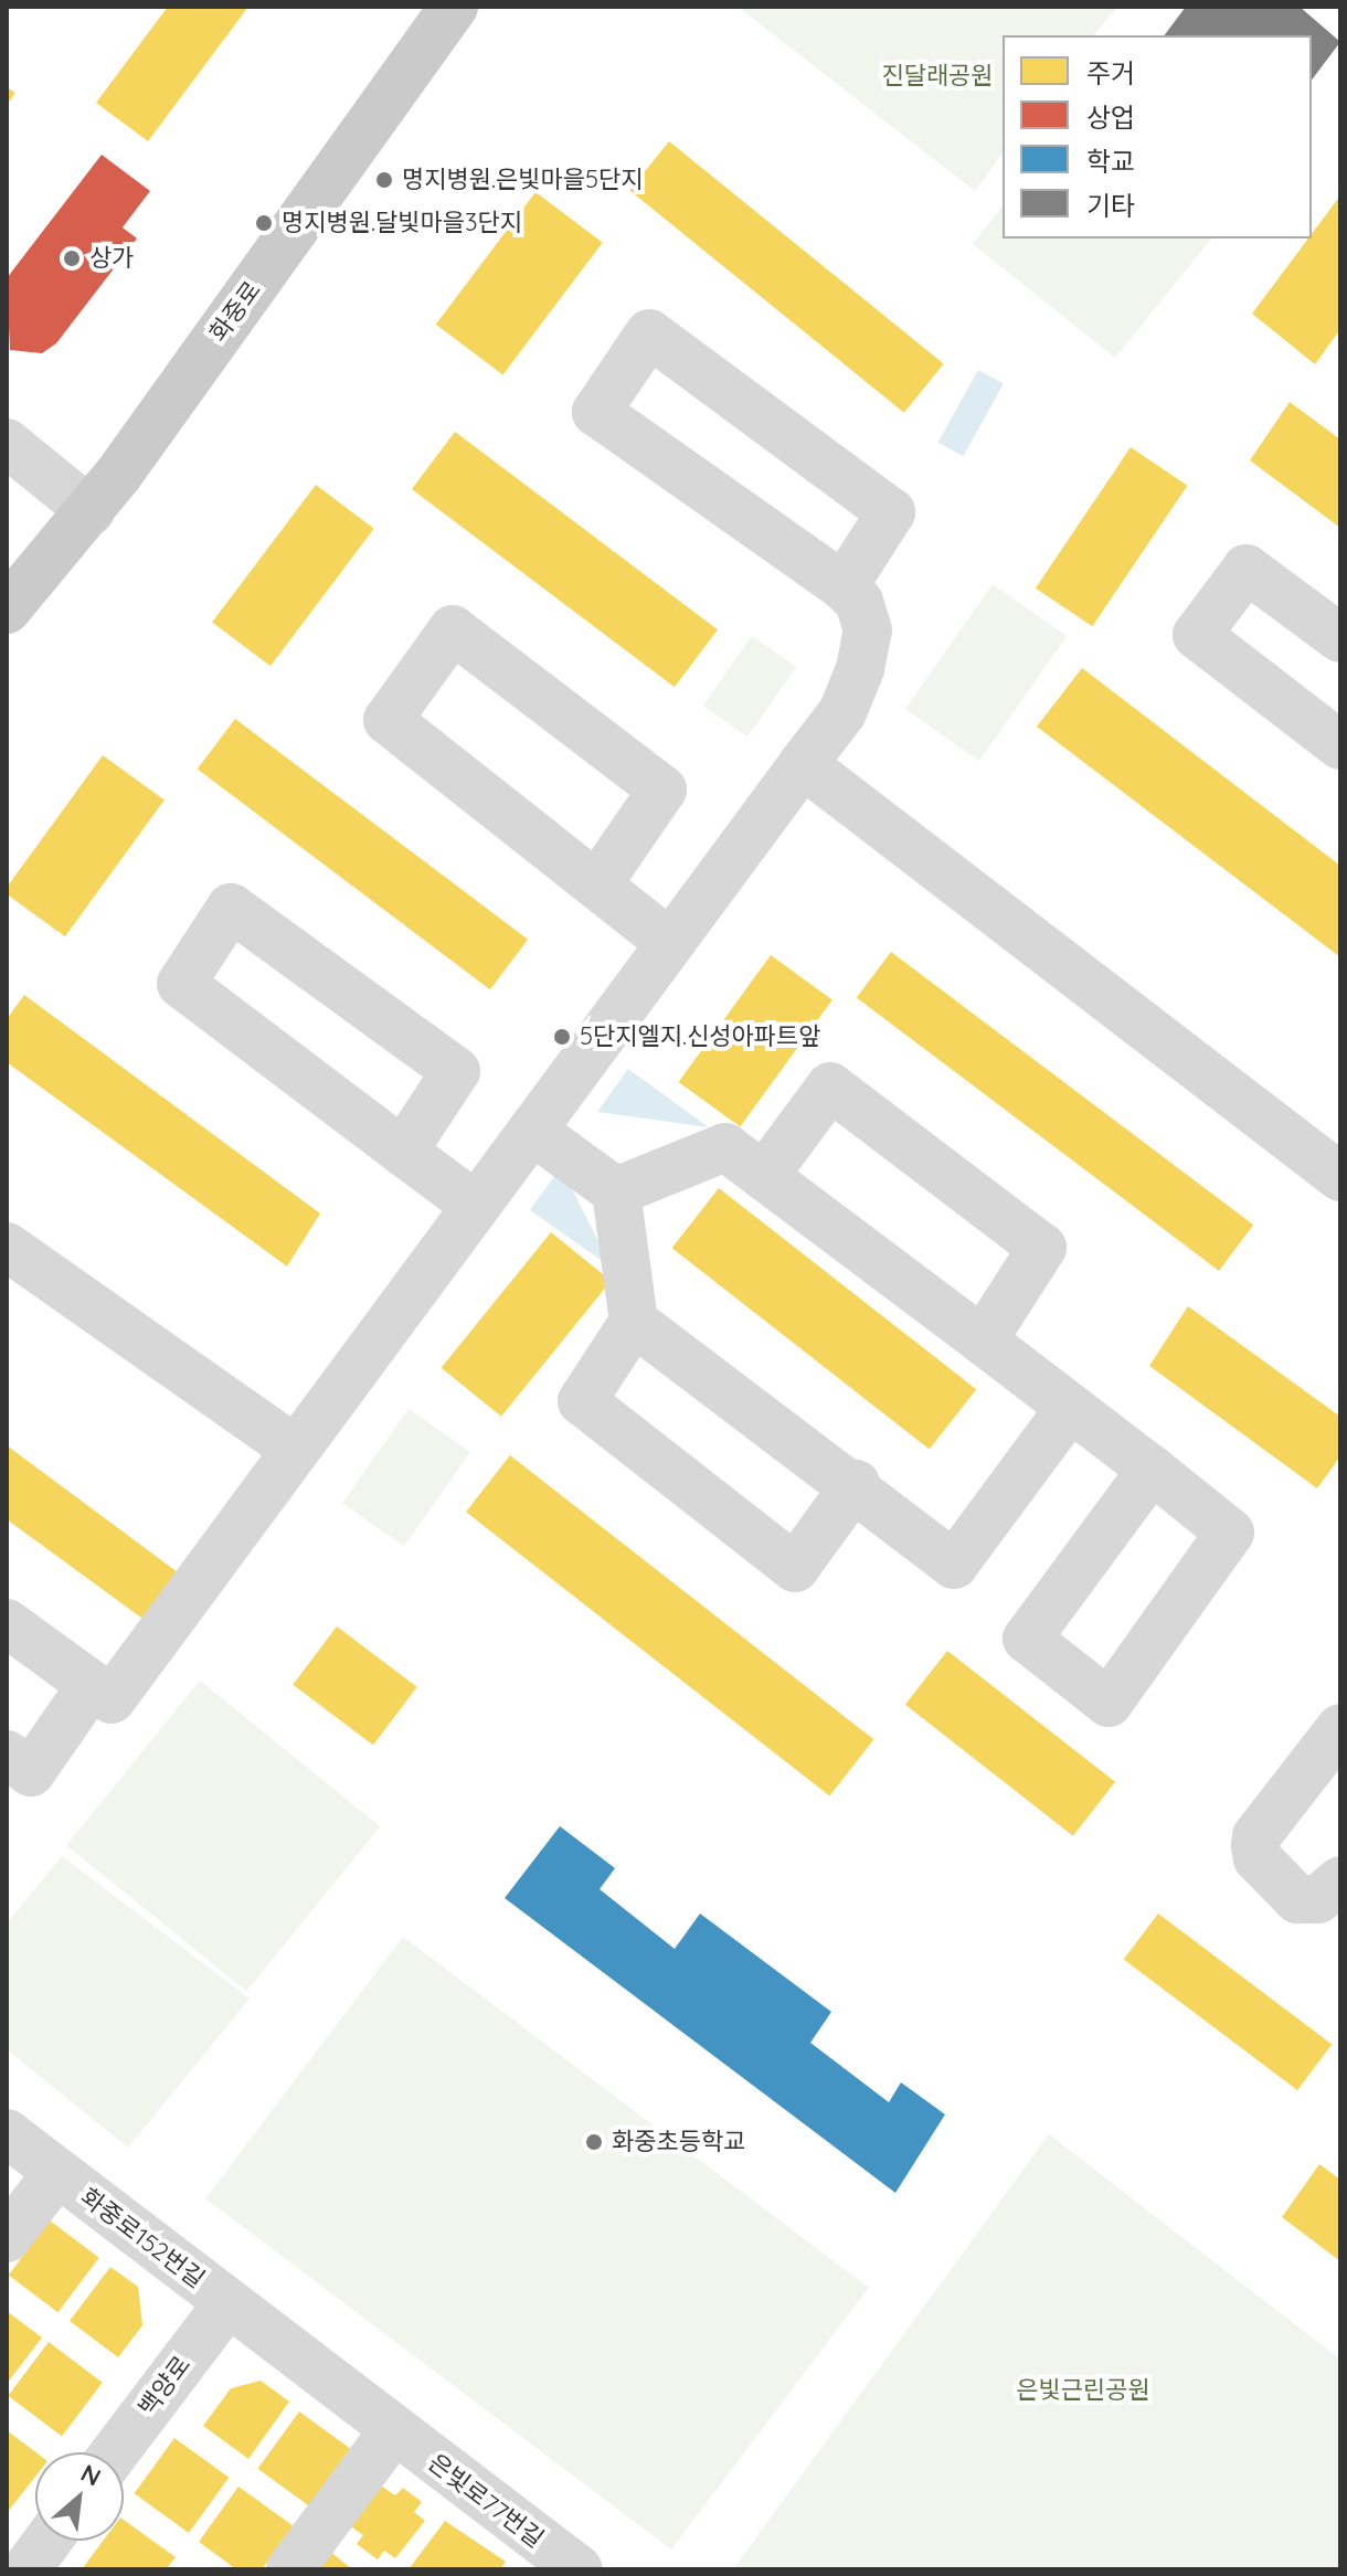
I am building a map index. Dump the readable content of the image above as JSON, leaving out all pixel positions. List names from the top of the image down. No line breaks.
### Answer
{"streets":{"main road":["화중로"],"street":["화중로152번길","백양로","은빛로77번길"]},"crossings":[["화중로152번길","백양로"],["화중로152번길","은빛로77번길"],["백양로","은빛로77번길"]],"parks":["진달래공원","은빛근린공원"],"places":["명지병원.은빛마을5단지","명지병원.달빛마을3단지","상가","5단지엘지.신성아파트앞","화중초등학교"],"legend":["주거","상업","학교","기타"],"north":"top right"}
